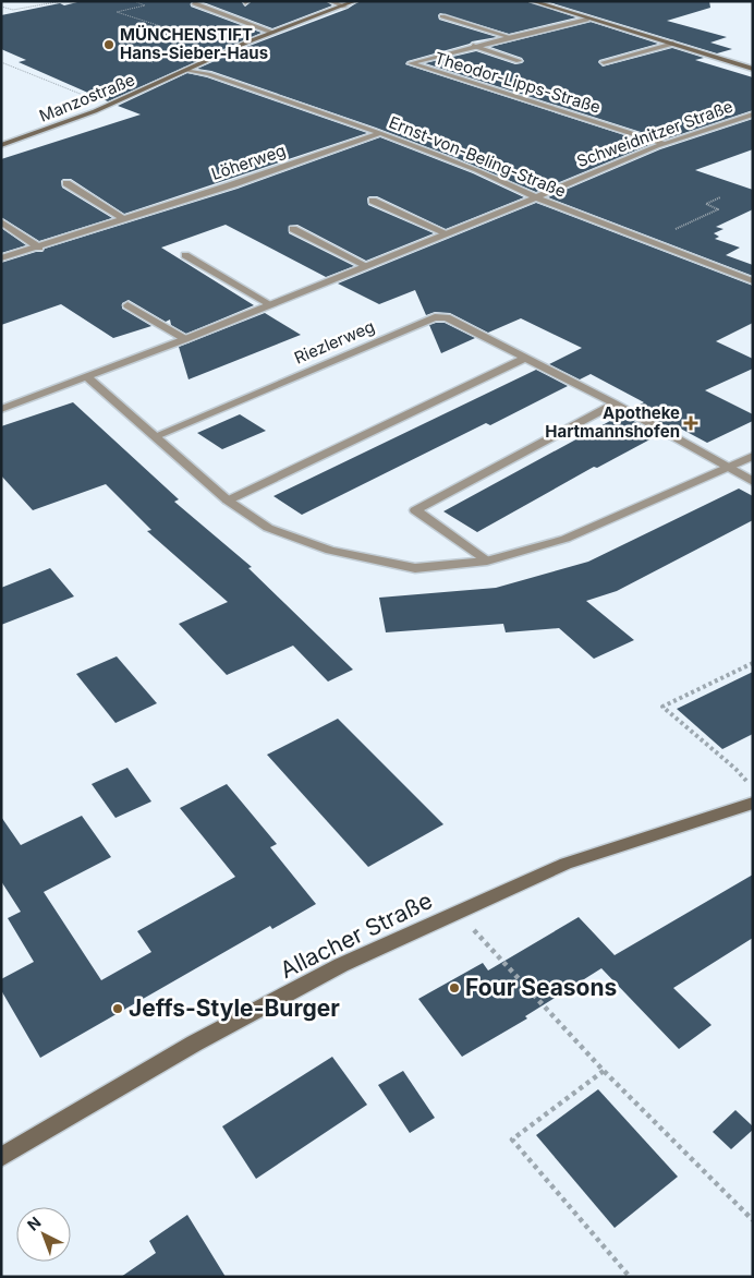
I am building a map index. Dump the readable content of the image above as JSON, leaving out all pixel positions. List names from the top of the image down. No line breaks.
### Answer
{"streets":{"street":["Theodor-Lipps-Straße","Manzostraße","Schweidnitzer Straße","Ernst-von-Beling-Straße","Löherweg","Riezlerweg","Allacher Straße"]},"crossings":[["Theodor-Lipps-Straße","Schweidnitzer Straße"],["Manzostraße","Ernst-von-Beling-Straße"],["Schweidnitzer Straße","Ernst-von-Beling-Straße"],["Ernst-von-Beling-Straße","Löherweg"]],"places":{"other":["MÜNCHENSTIFT Hans-Sieber-Haus","Four Seasons","Jeffs-Style-Burger"],"health":["Apotheke Hartmannshofen"]},"north":"top left"}
